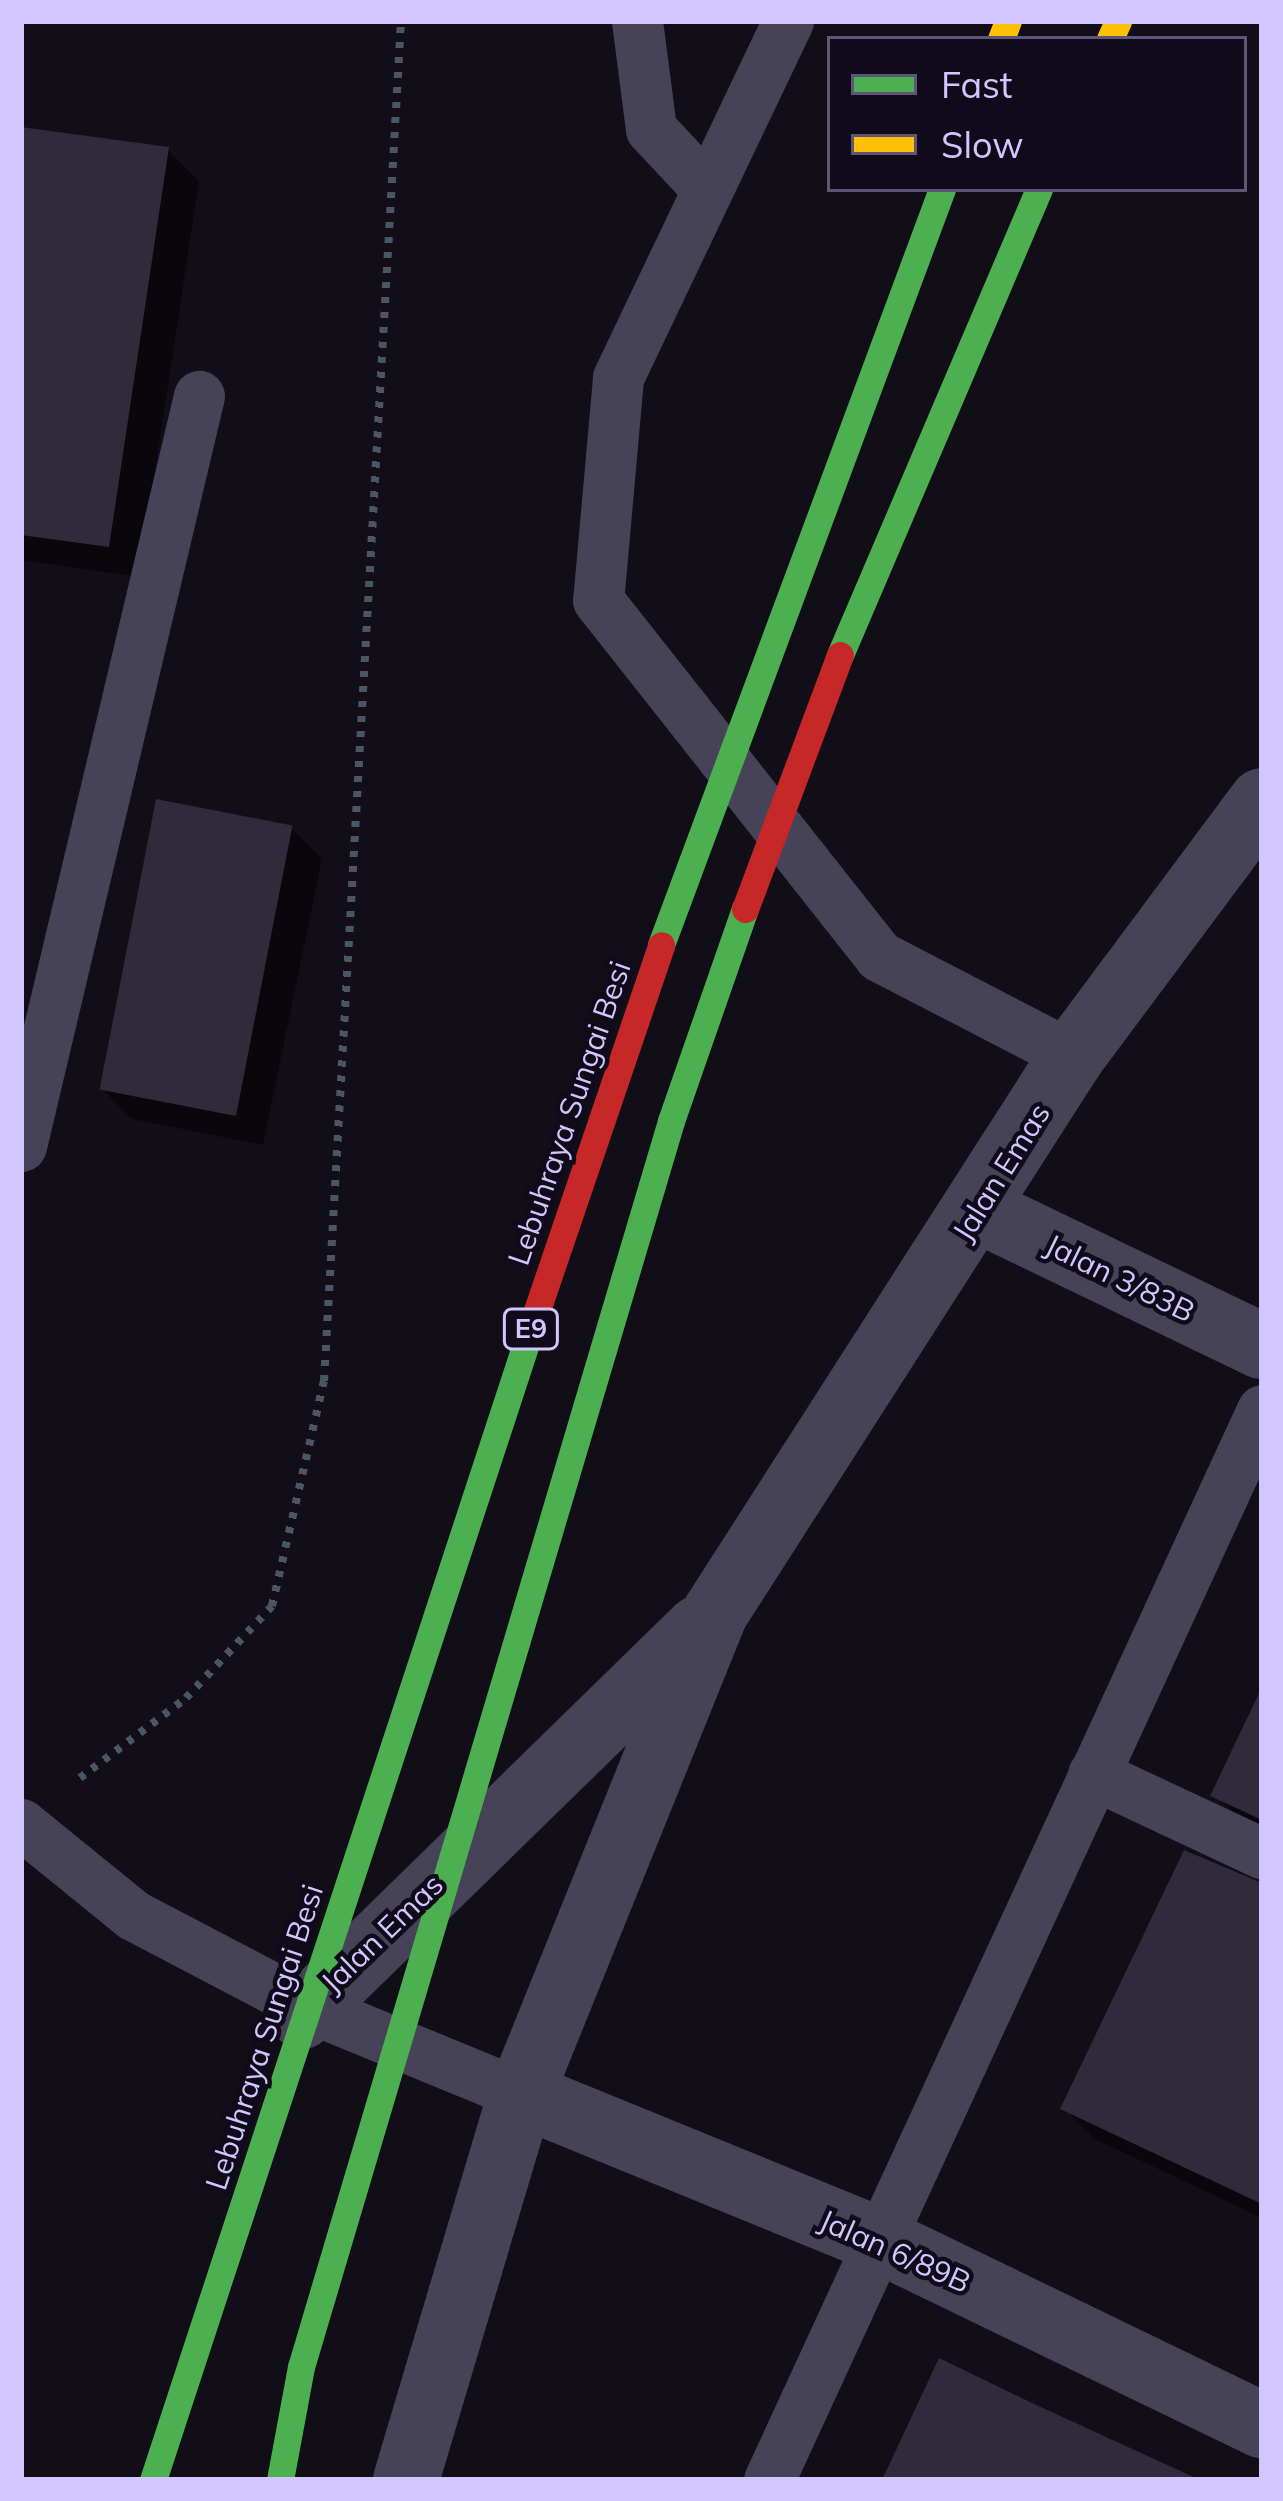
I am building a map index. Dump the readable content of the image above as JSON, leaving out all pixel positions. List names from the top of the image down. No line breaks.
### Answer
{"streets":{"highway":["Lebuhraya Sungai Besi","E9"],"street":["Jalan Emas","Jalan 3/83B","Jalan 6/89B"]},"crossings":[["Lebuhraya Sungai Besi","Jalan Emas"],["Jalan Emas","Jalan 3/83B"],["Jalan Emas","Jalan 6/89B"]],"legend":["Fast","Slow"]}
